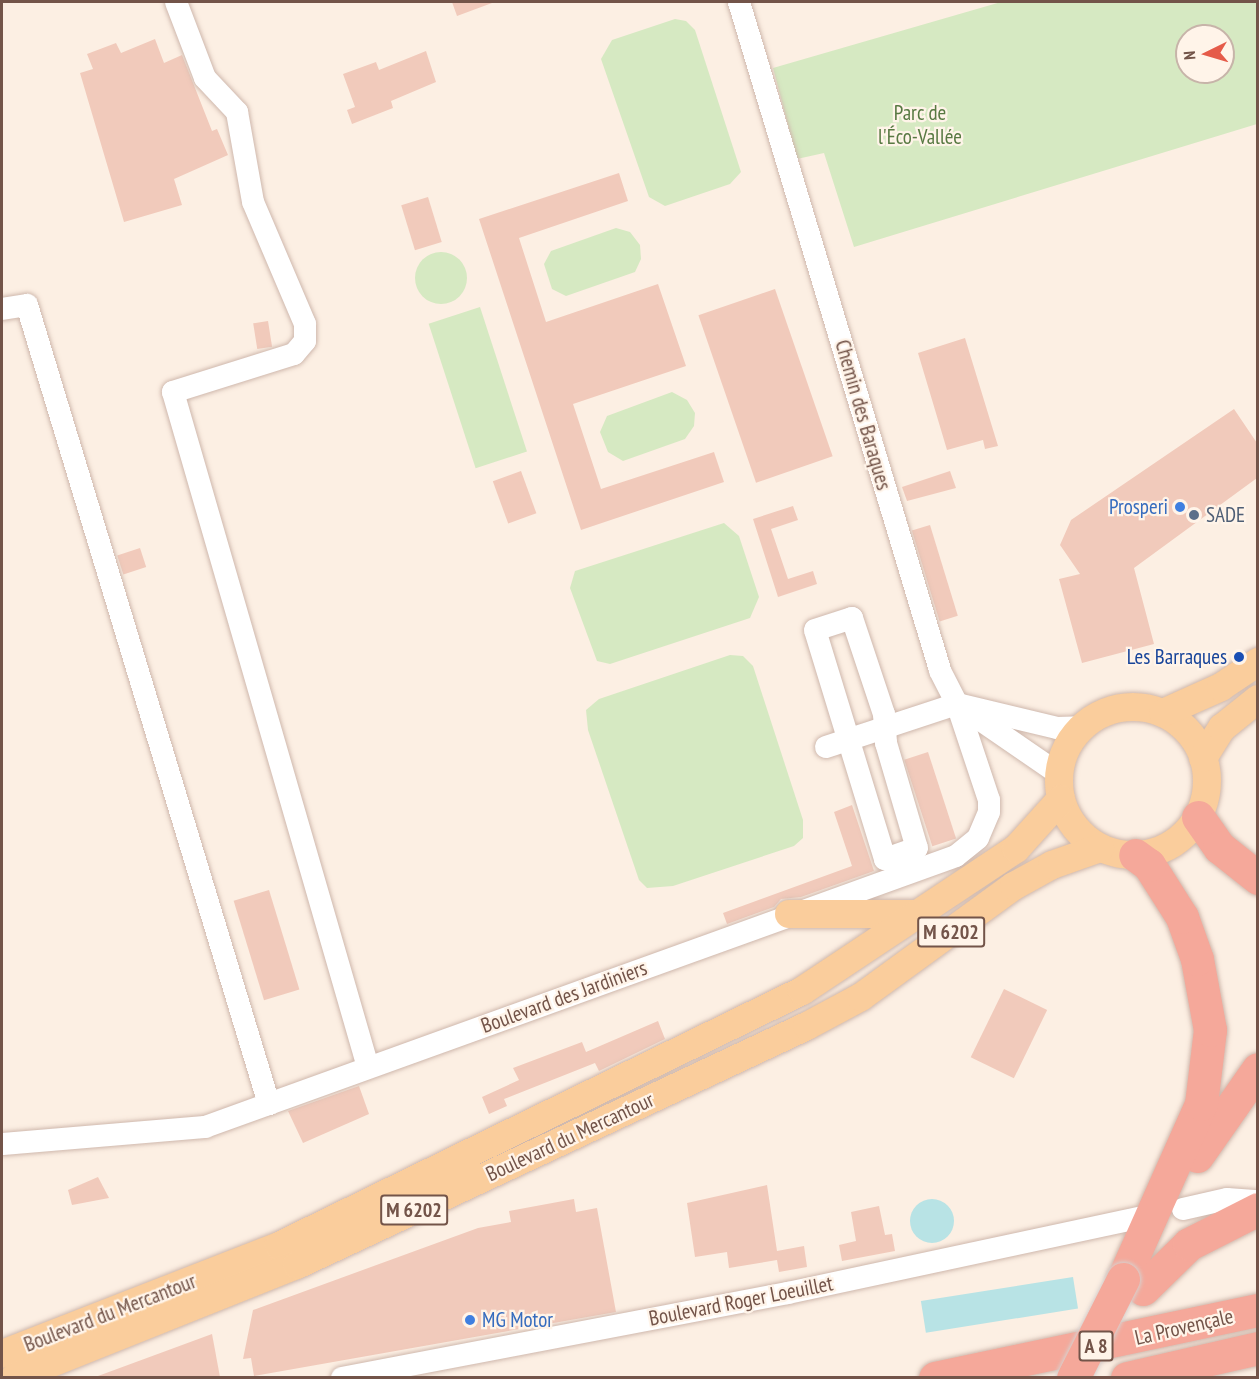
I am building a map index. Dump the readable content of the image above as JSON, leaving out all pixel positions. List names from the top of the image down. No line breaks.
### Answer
{"streets":{"highway":["La Provençale","A 8"],"main road":["M 6202","Boulevard du Mercantour"],"street":["Chemin des Baraques","Boulevard des Jardiniers","Boulevard Roger Loeuillet"]},"crossings":[["Chemin des Baraques","Boulevard des Jardiniers"]],"parks":["Parc de l'Éco-Vallée"],"places":["Prosperi","SADE","Les Barraques","MG Motor"],"north":"left"}
